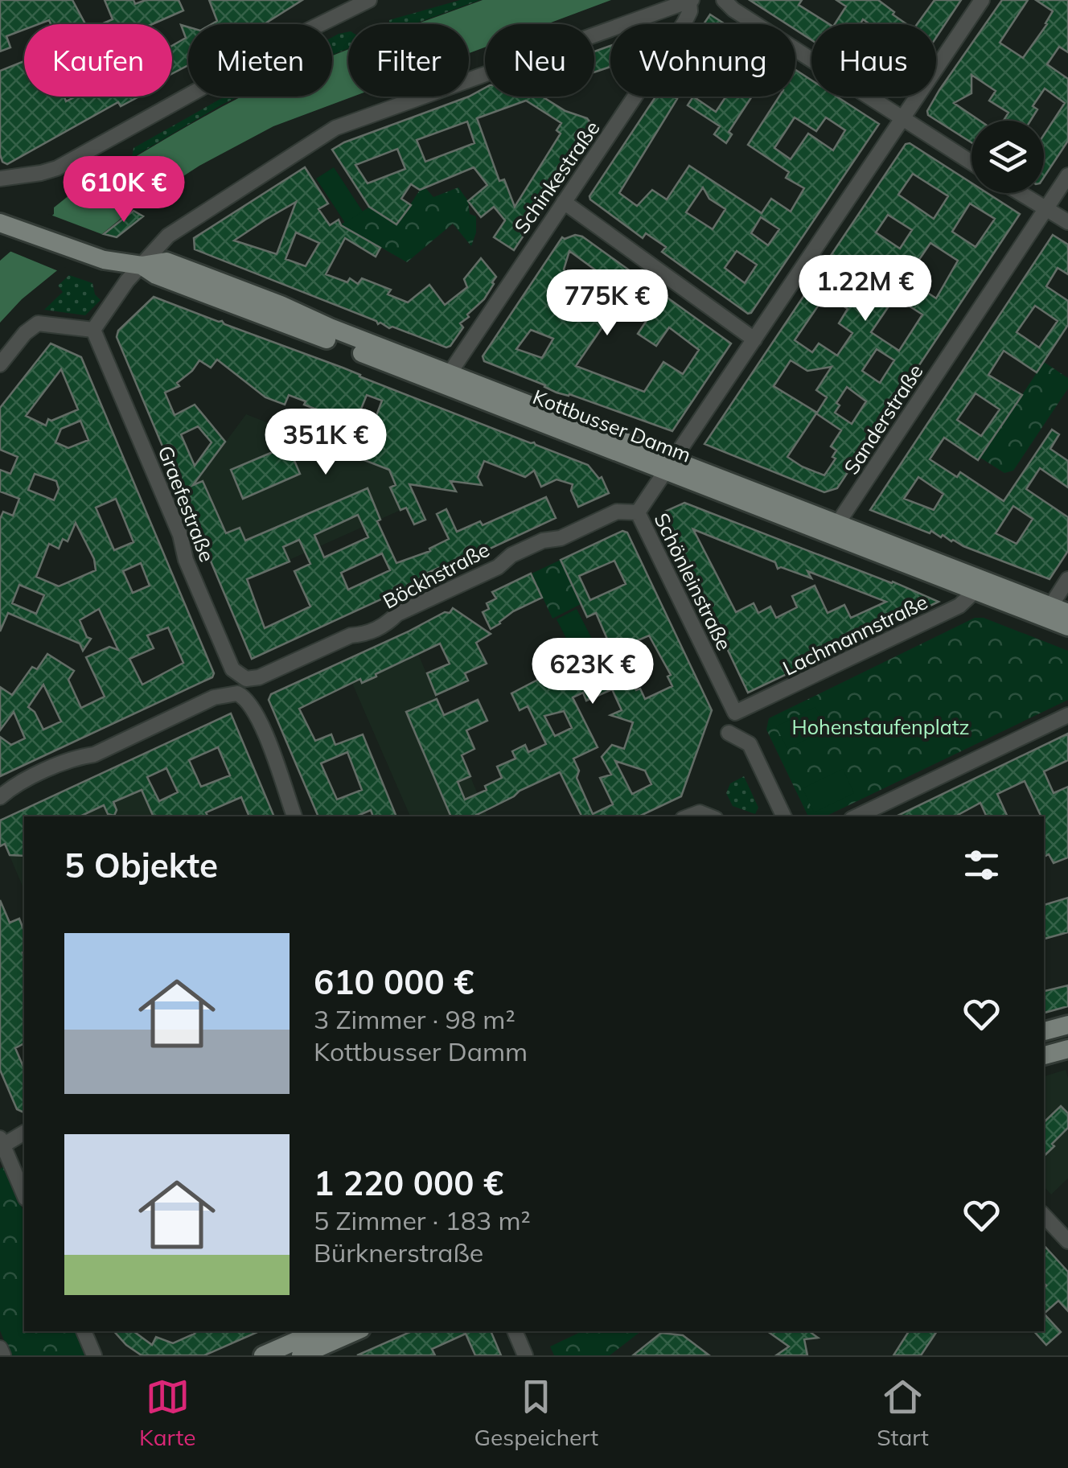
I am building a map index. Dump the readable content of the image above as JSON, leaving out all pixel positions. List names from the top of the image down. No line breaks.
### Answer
{"streets":{"main road":["Kottbusser Damm"],"street":["Schinkestraße","Sanderstraße","Graefestraße","Böckhstraße","Schönleinstraße","Lachmannstraße"]},"crossings":[["Schinkestraße","Kottbusser Damm"],["Sanderstraße","Kottbusser Damm"],["Kottbusser Damm","Schönleinstraße"],["Kottbusser Damm","Lachmannstraße"],["Graefestraße","Böckhstraße"],["Böckhstraße","Schönleinstraße"],["Schönleinstraße","Lachmannstraße"]],"parks":["Hohenstaufenplatz"],"page":{"chip":["Kaufen","Mieten","Filter","Neu","Wohnung","Haus"],"price":["610K €","1.22M €","775K €","351K €","623K €"],"heading":"5 Objekte","list":[{"name":"610 000 €","note":"3 Zimmer · 98 m² · Kottbusser Damm"},{"name":"1 220 000 €","note":"5 Zimmer · 183 m² · Bürknerstraße"}],"tabs":["Karte","Gespeichert","Start"]}}
